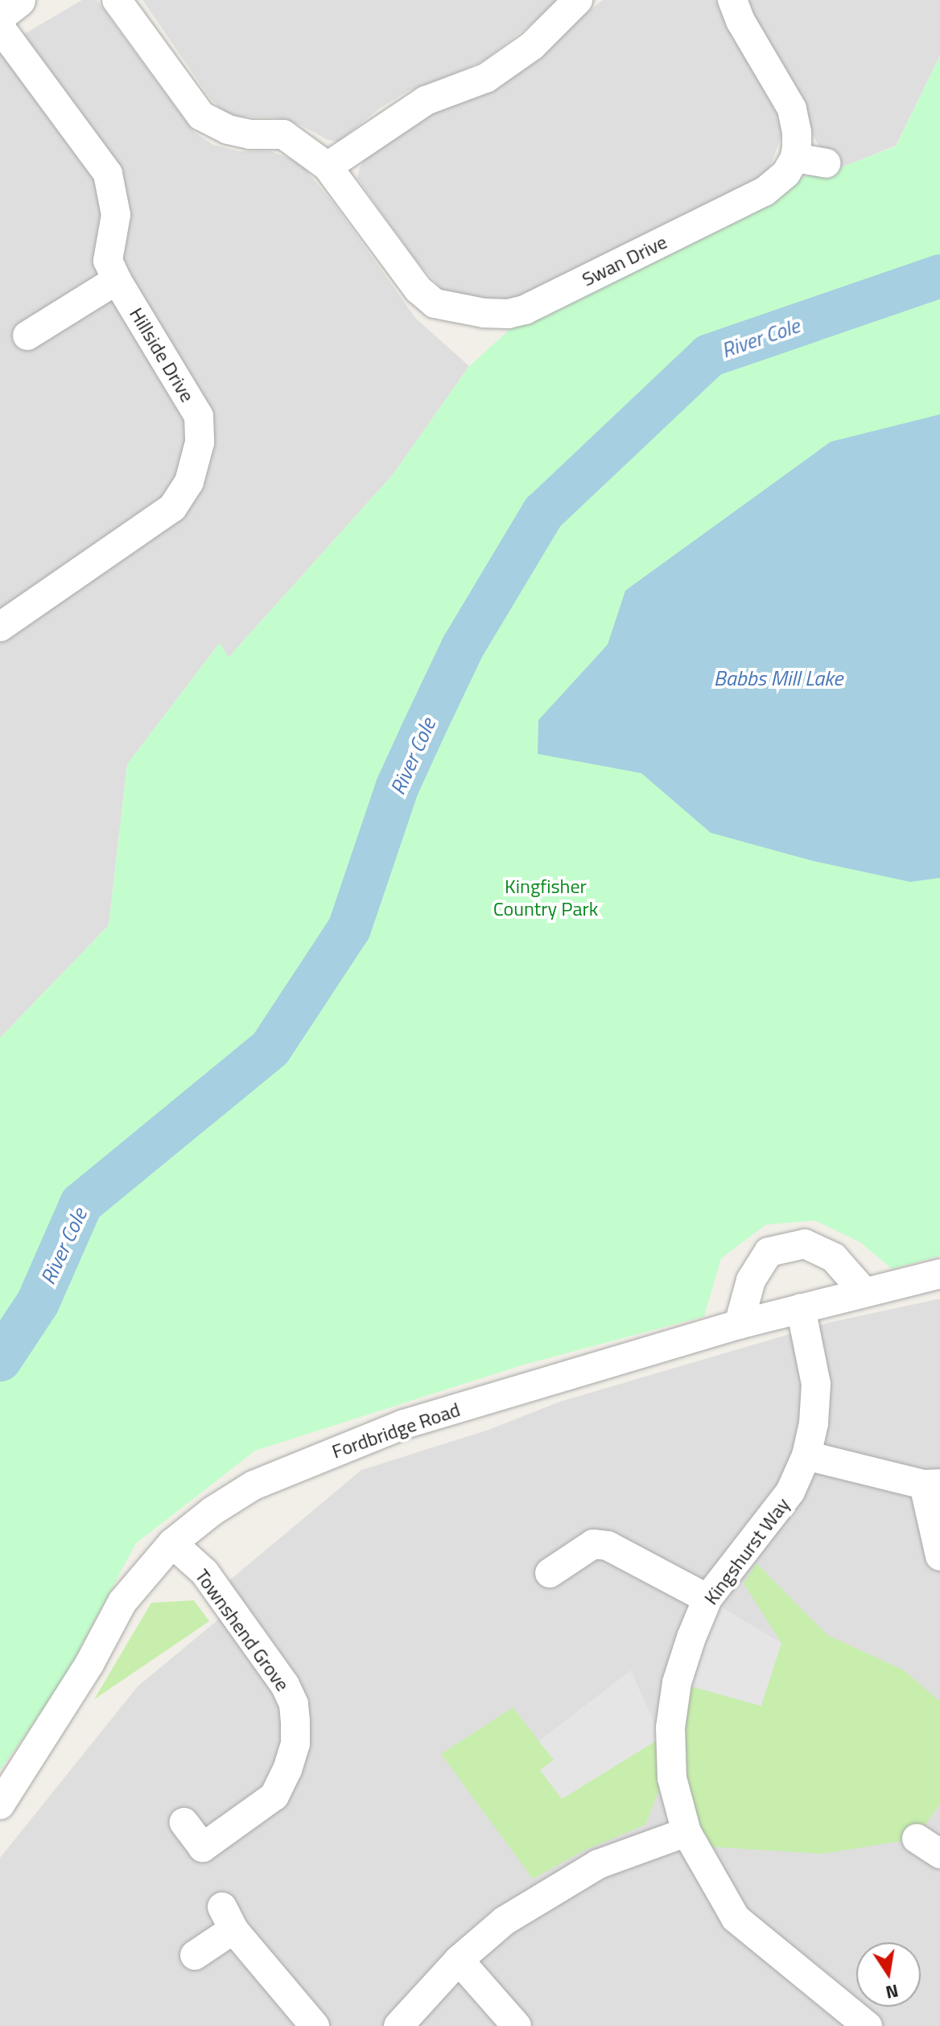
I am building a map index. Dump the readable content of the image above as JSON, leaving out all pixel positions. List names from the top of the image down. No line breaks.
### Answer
{"streets":{"street":["Swan Drive","Hillside Drive","Fordbridge Road","Kingshurst Way","Townshend Grove"]},"crossings":[["Fordbridge Road","Kingshurst Way"],["Fordbridge Road","Townshend Grove"]],"water":["River Cole","Babbs Mill Lake"],"parks":["Kingfisher Country Park"],"north":"bottom"}
